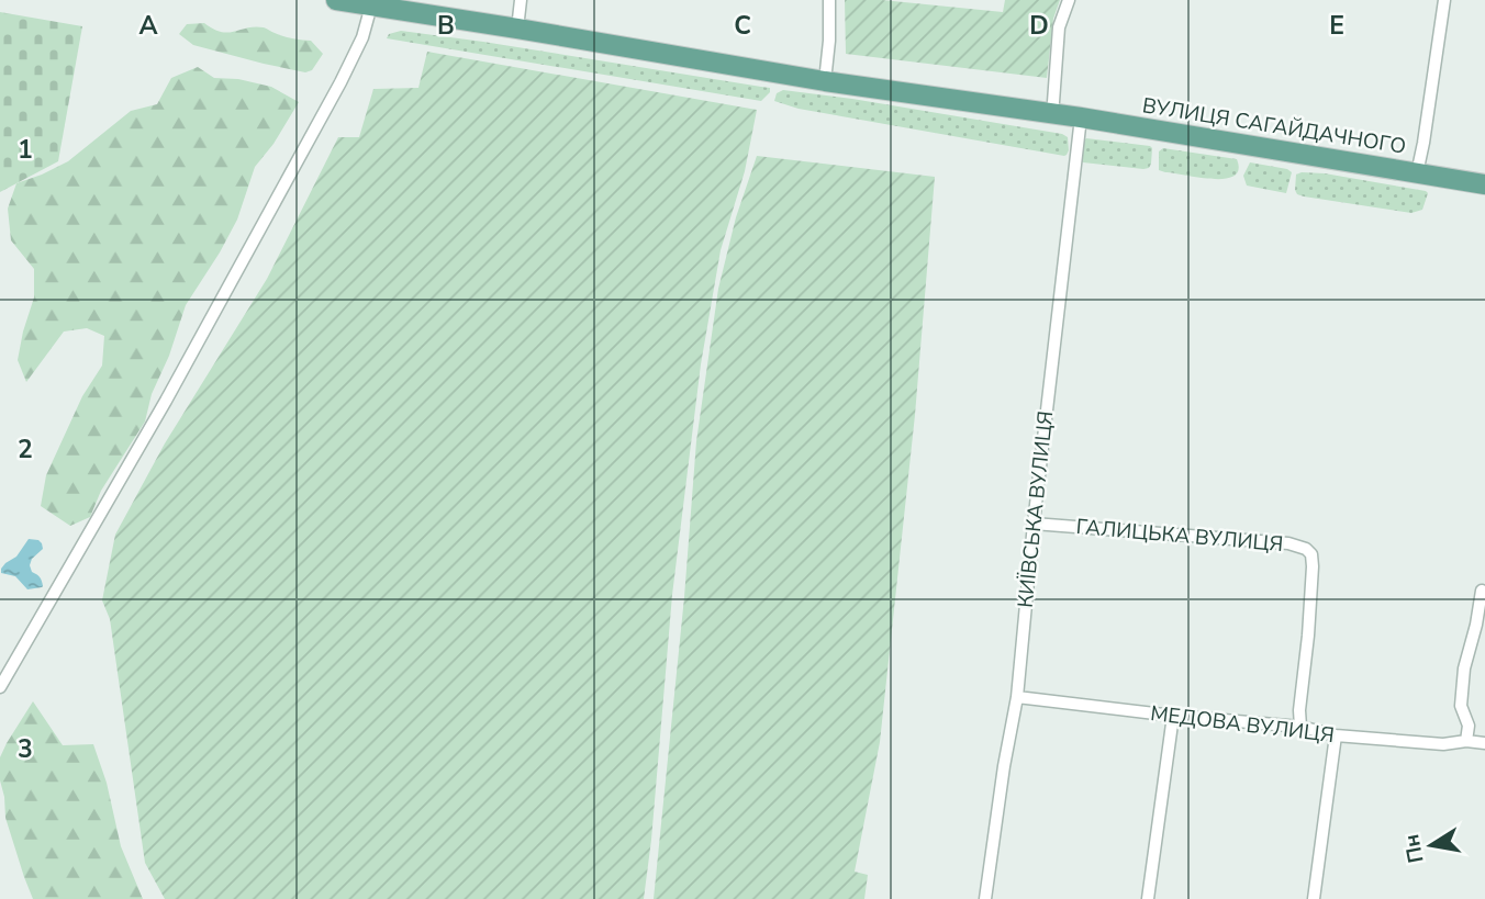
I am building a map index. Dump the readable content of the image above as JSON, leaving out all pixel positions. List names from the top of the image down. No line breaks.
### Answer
{"streets":{"main road":["ВУЛИЦЯ САГАЙДАЧНОГО"],"street":["КИЇВСЬКА ВУЛИЦЯ","ГАЛИЦЬКА ВУЛИЦЯ","МЕДОВА ВУЛИЦЯ"]},"crossings":[["ВУЛИЦЯ САГАЙДАЧНОГО","КИЇВСЬКА ВУЛИЦЯ"],["КИЇВСЬКА ВУЛИЦЯ","ГАЛИЦЬКА ВУЛИЦЯ"],["КИЇВСЬКА ВУЛИЦЯ","МЕДОВА ВУЛИЦЯ"],["ГАЛИЦЬКА ВУЛИЦЯ","МЕДОВА ВУЛИЦЯ"]],"north":"left","grid":{"columns":["A","B","C","D","E"],"rows":["1","2","3"]}}
